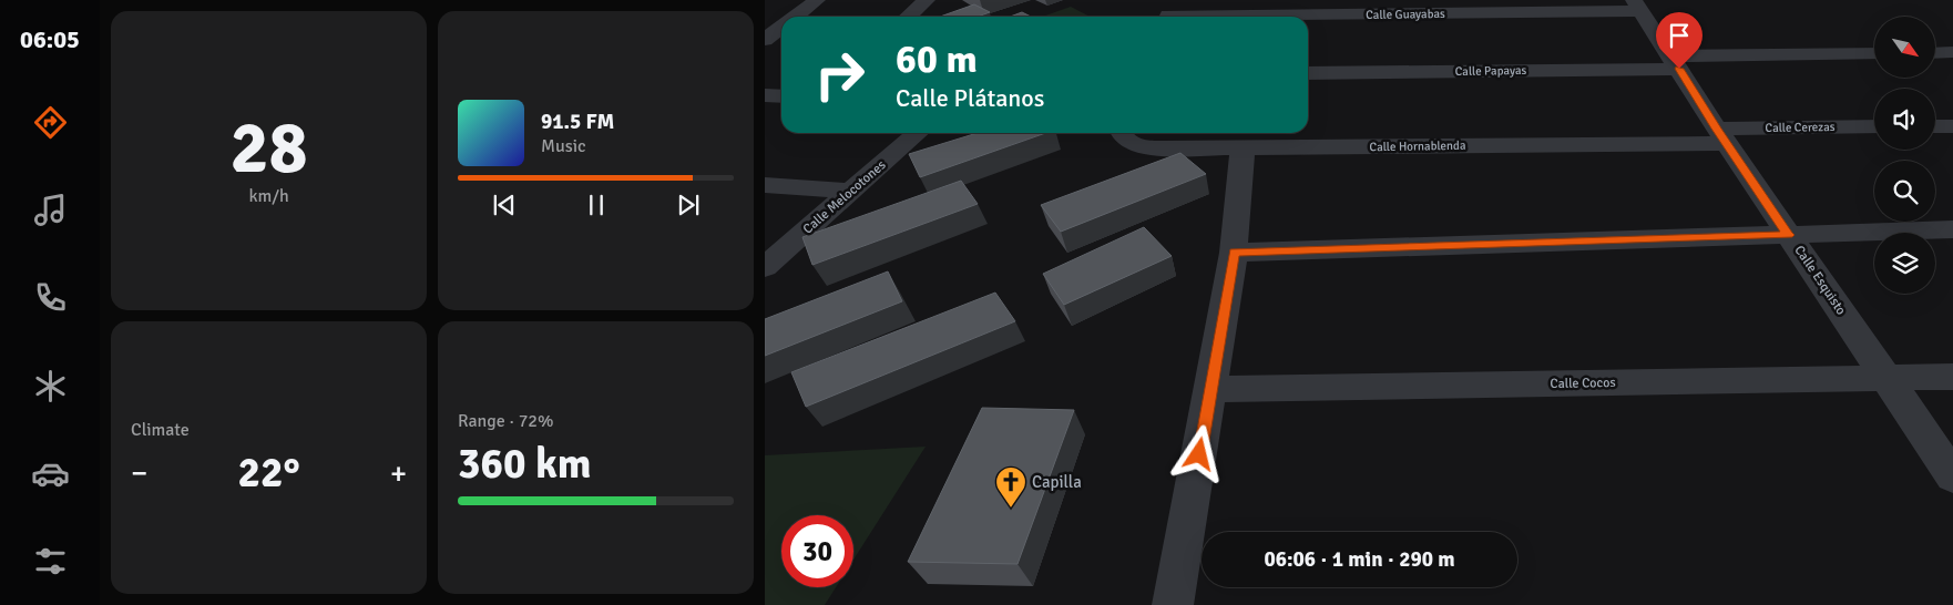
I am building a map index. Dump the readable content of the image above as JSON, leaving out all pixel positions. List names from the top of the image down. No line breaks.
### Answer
{"streets":{"street":["Calle Guayabas","Calle Papayas","Calle Cerezas","Calle Hornablenda","Calle Melocotones","Calle Esquisto","Calle Cocos"]},"crossings":[["Calle Guayabas","Calle Esquisto"],["Calle Papayas","Calle Esquisto"],["Calle Cerezas","Calle Hornablenda"],["Calle Cerezas","Calle Esquisto"],["Calle Hornablenda","Calle Esquisto"],["Calle Esquisto","Calle Cocos"]],"places":{"church":["Capilla"]},"north":"bottom right","page":{"tabs":"06:05","tile":[["28","km/h"],"Climate",["Range · 72%","360 km"]],"turn":["60 m","Calle Plátanos"],"song":["91.5 FM","Music"],"heat":["−","22°","+"],"limit":"30","trip":"06:06 · 1 min · 290 m"}}
